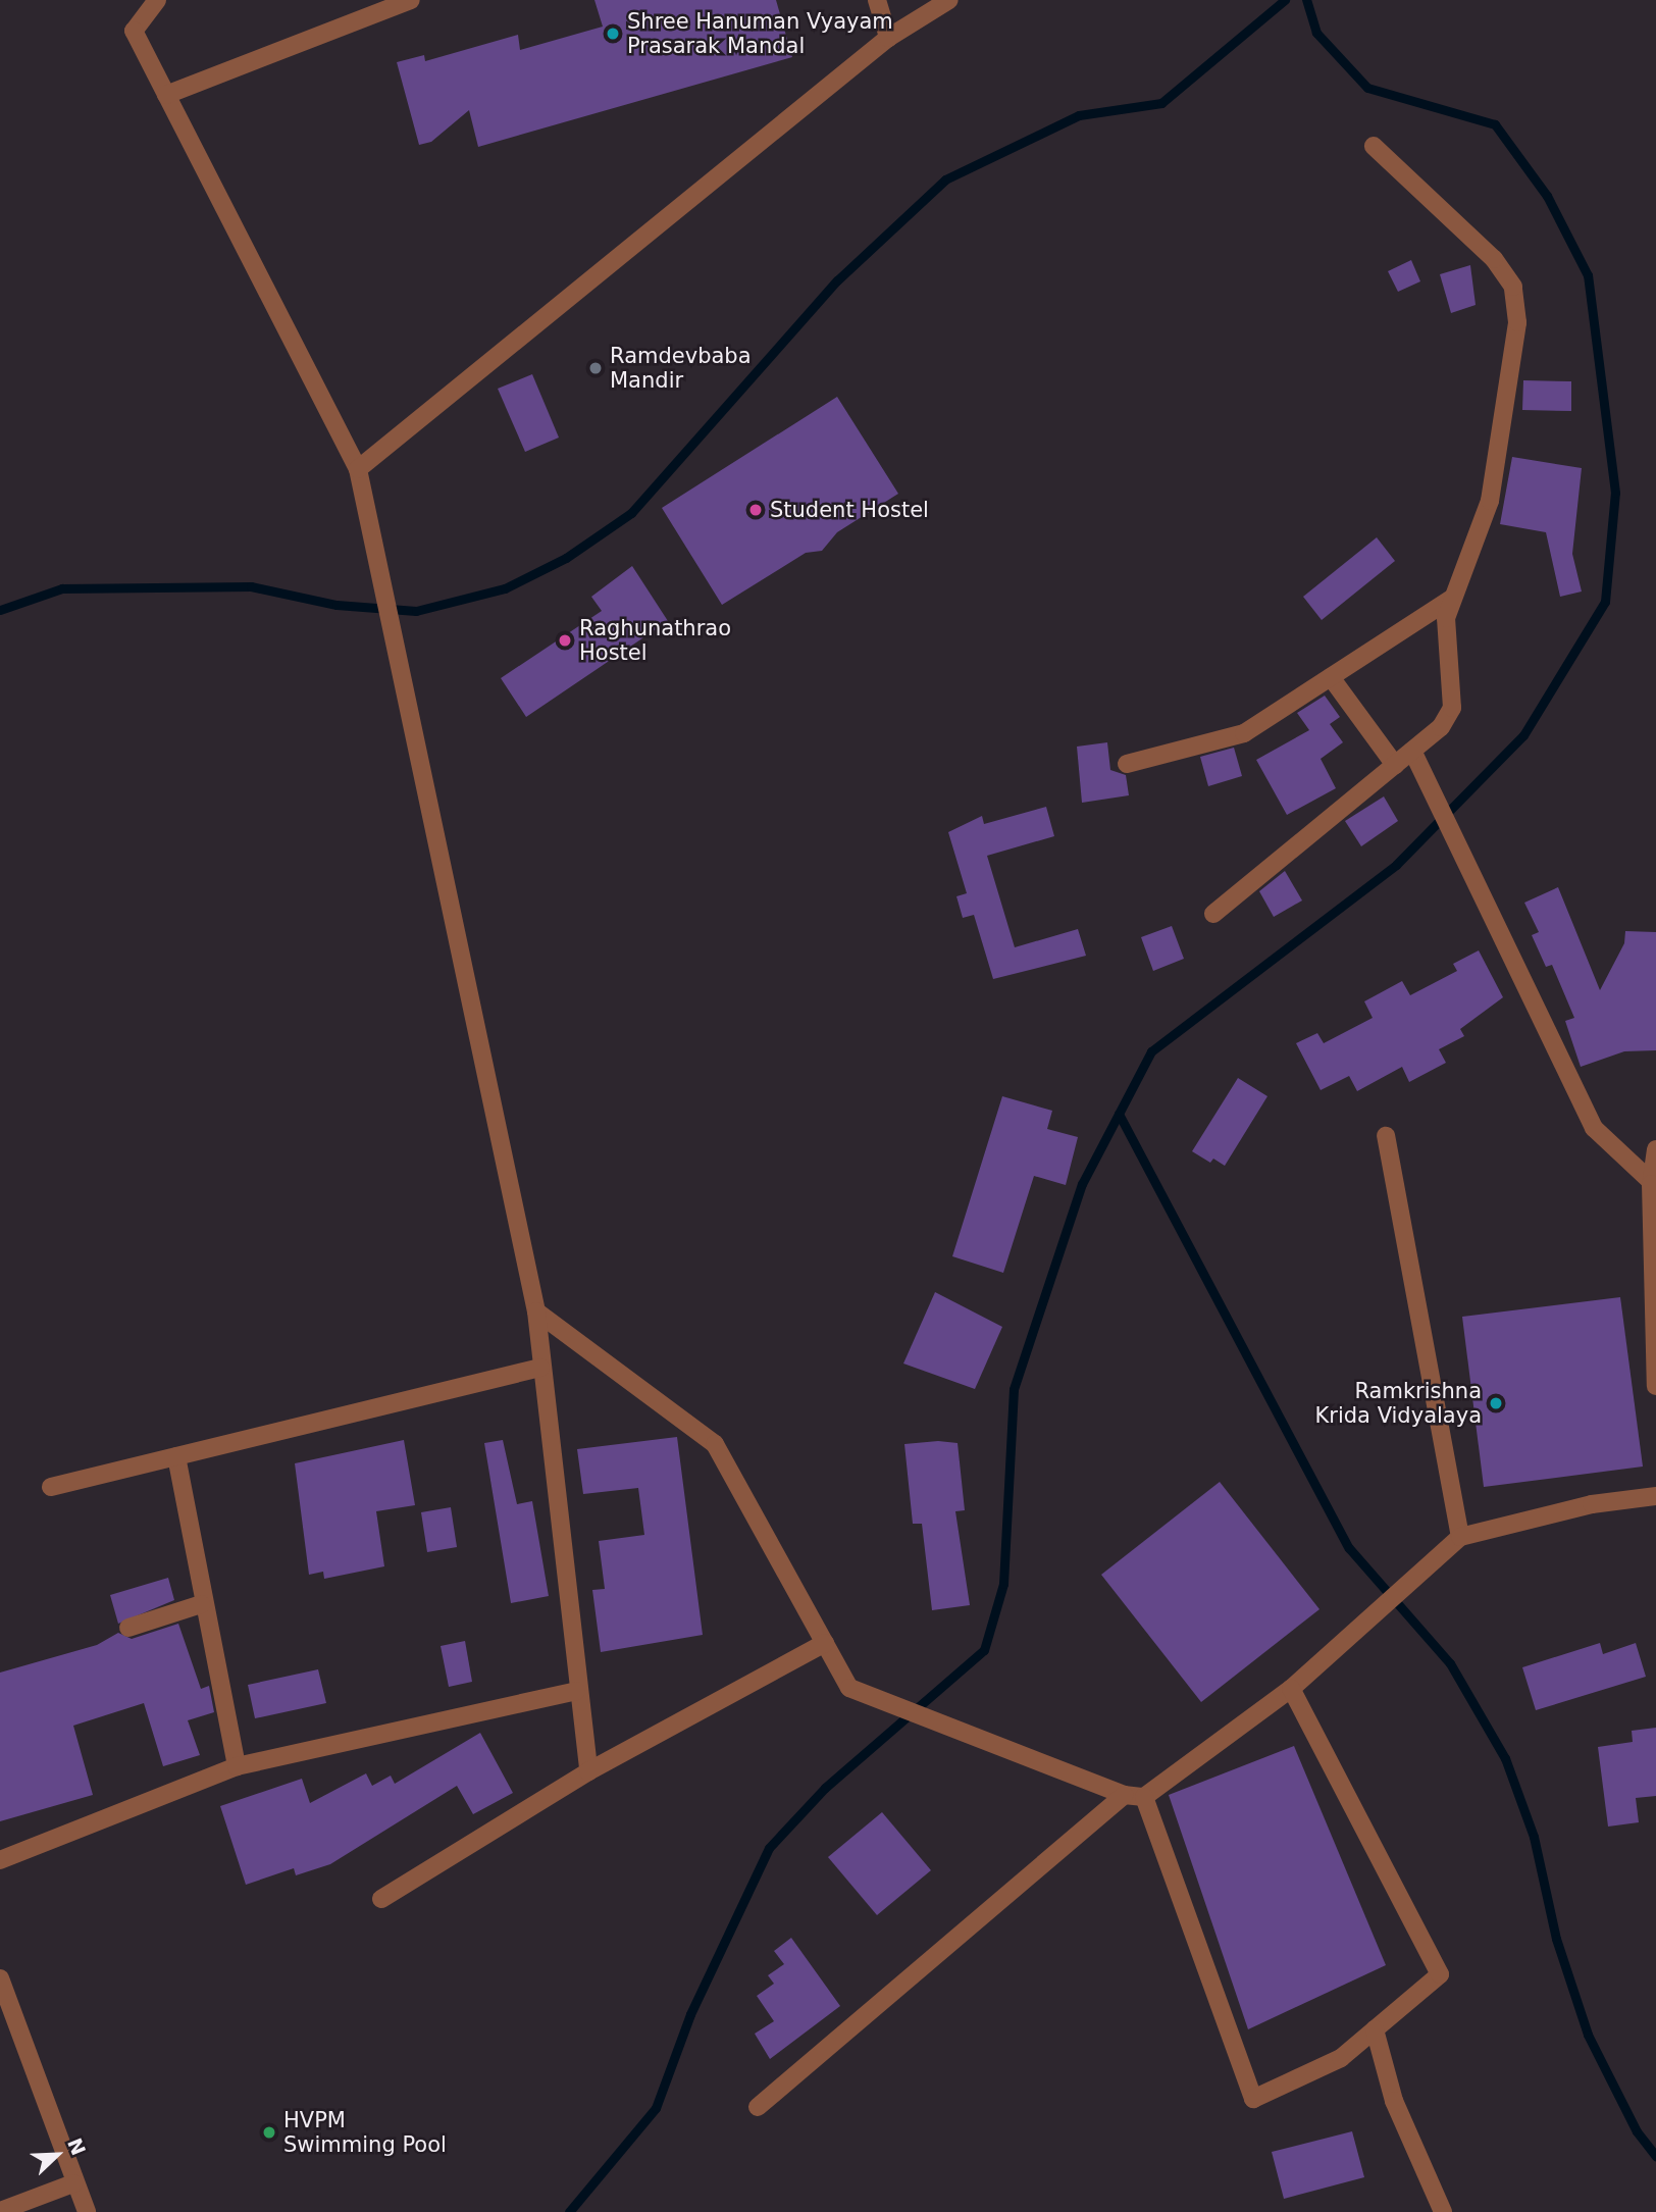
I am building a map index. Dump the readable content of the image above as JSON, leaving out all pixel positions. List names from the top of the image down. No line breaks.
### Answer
{"places":["Shree Hanuman Vyayam Prasarak Mandal","Ramdevbaba Mandir","Student Hostel","Raghunathrao Hostel","Ramkrishna Krida Vidyalaya","HVPM Swimming Pool"],"north":"top right"}
